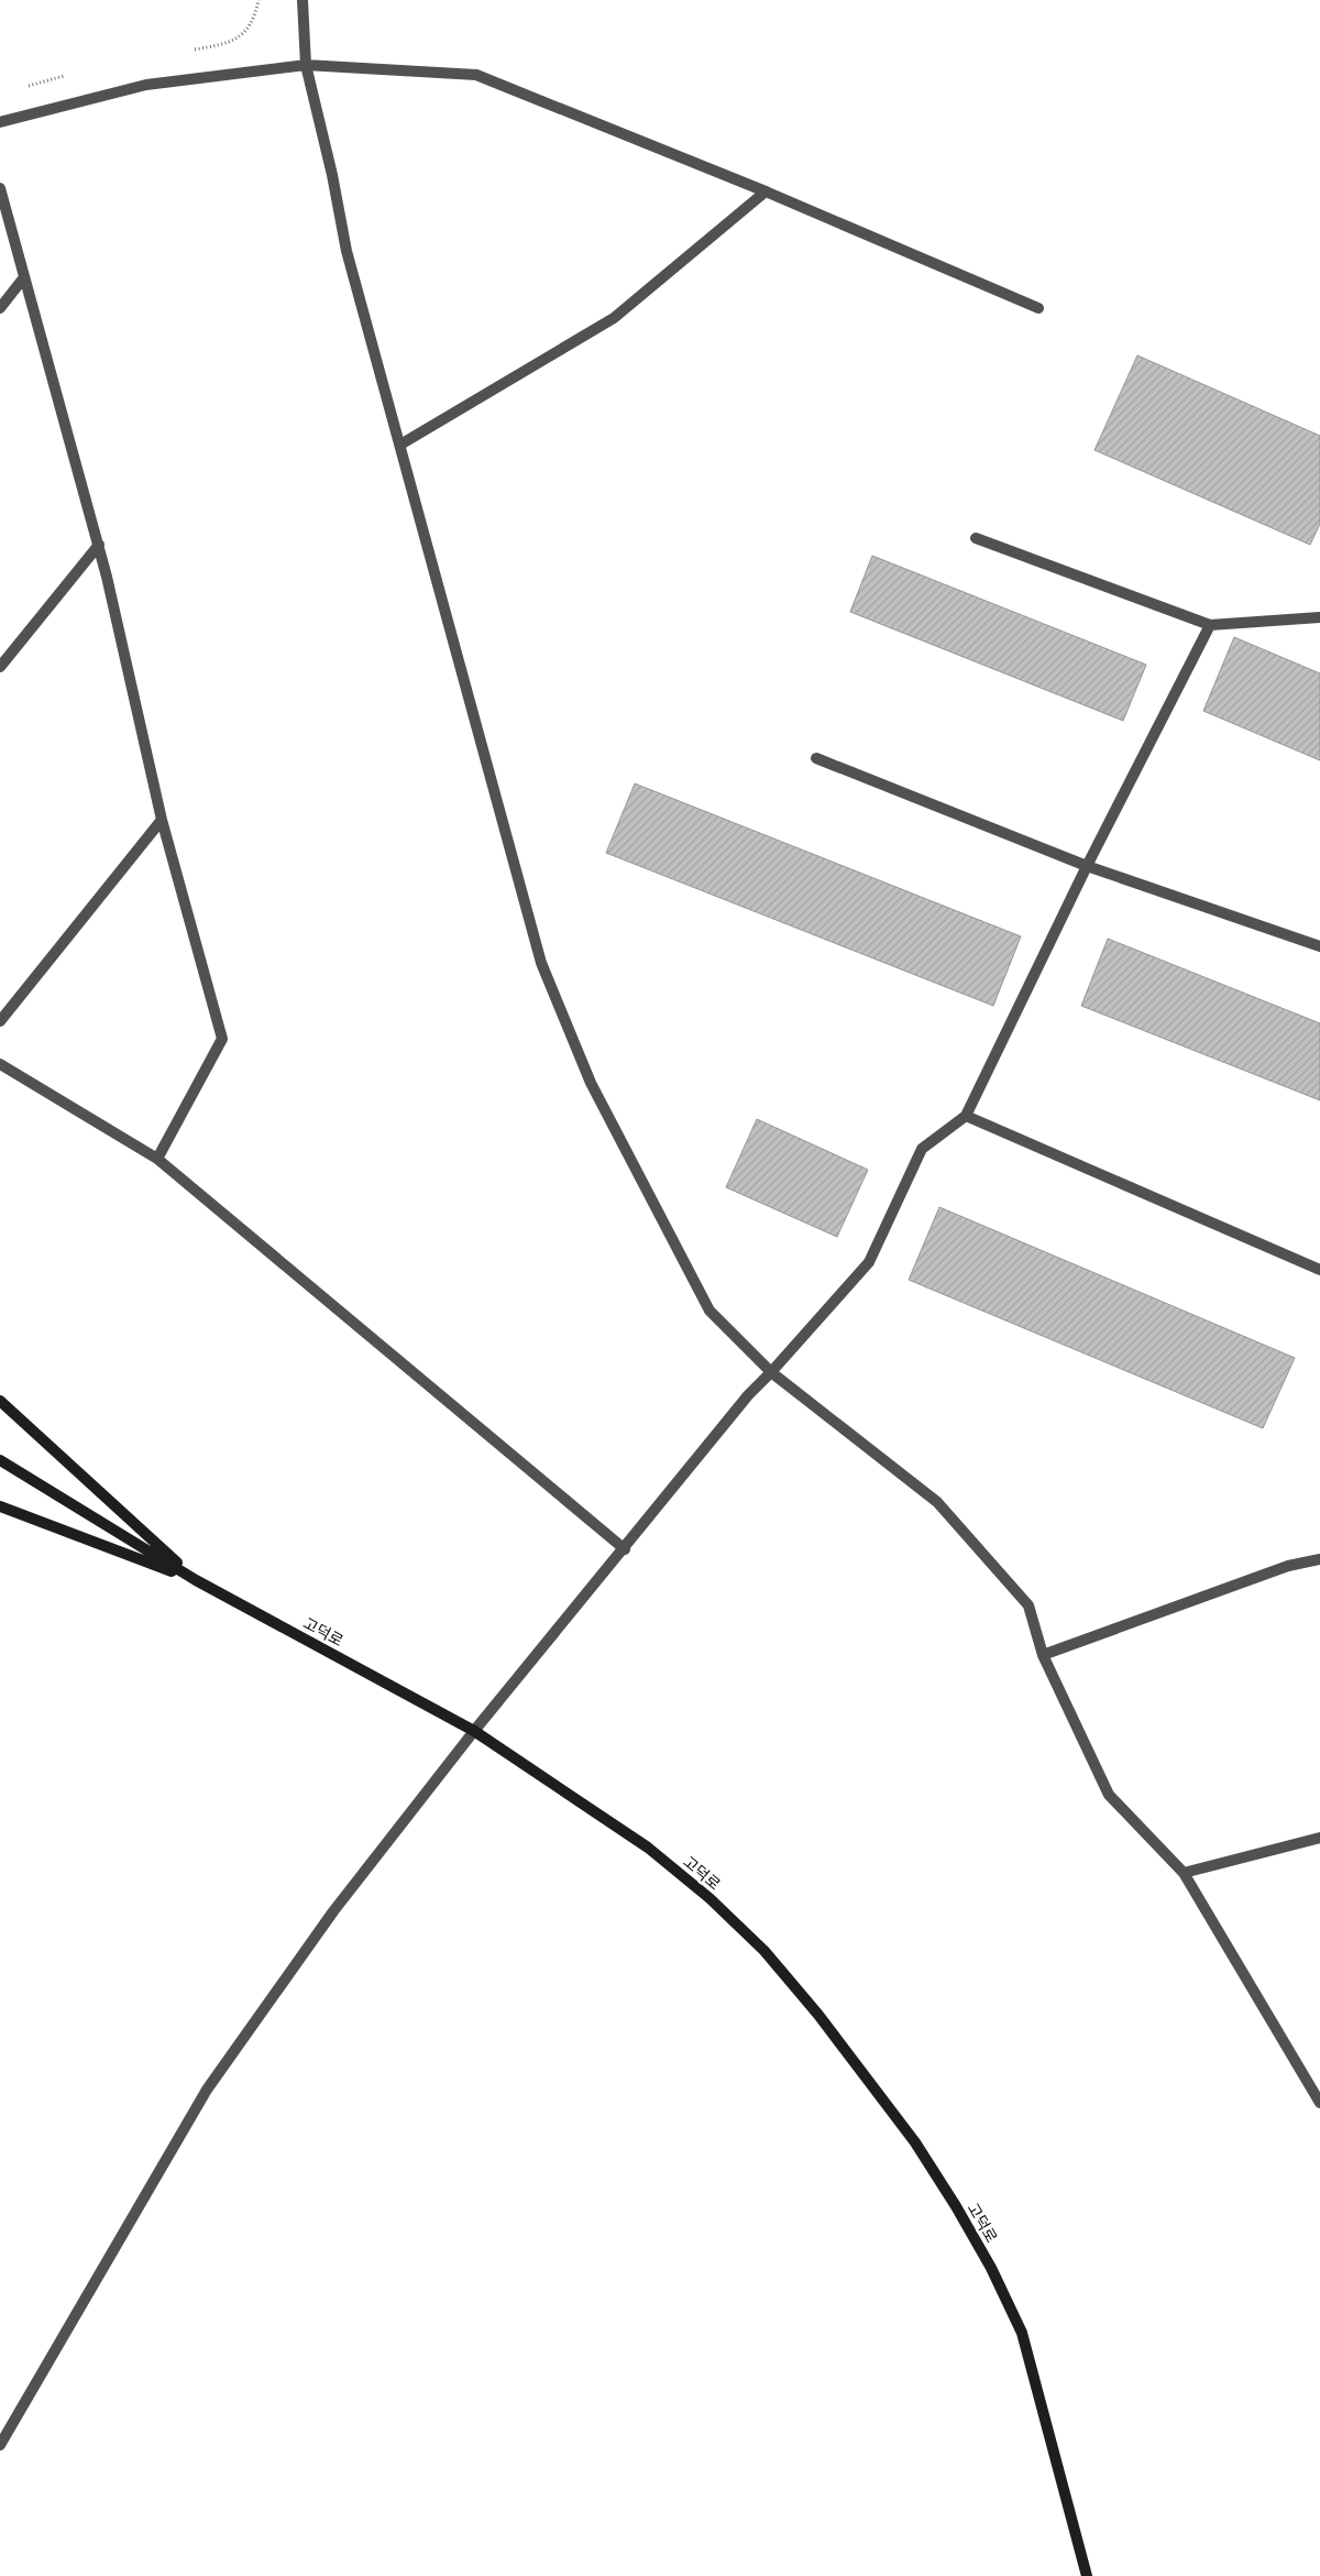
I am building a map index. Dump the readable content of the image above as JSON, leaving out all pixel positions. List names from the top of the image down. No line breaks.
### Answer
{"streets":{"main road":["고덕로"]}}
